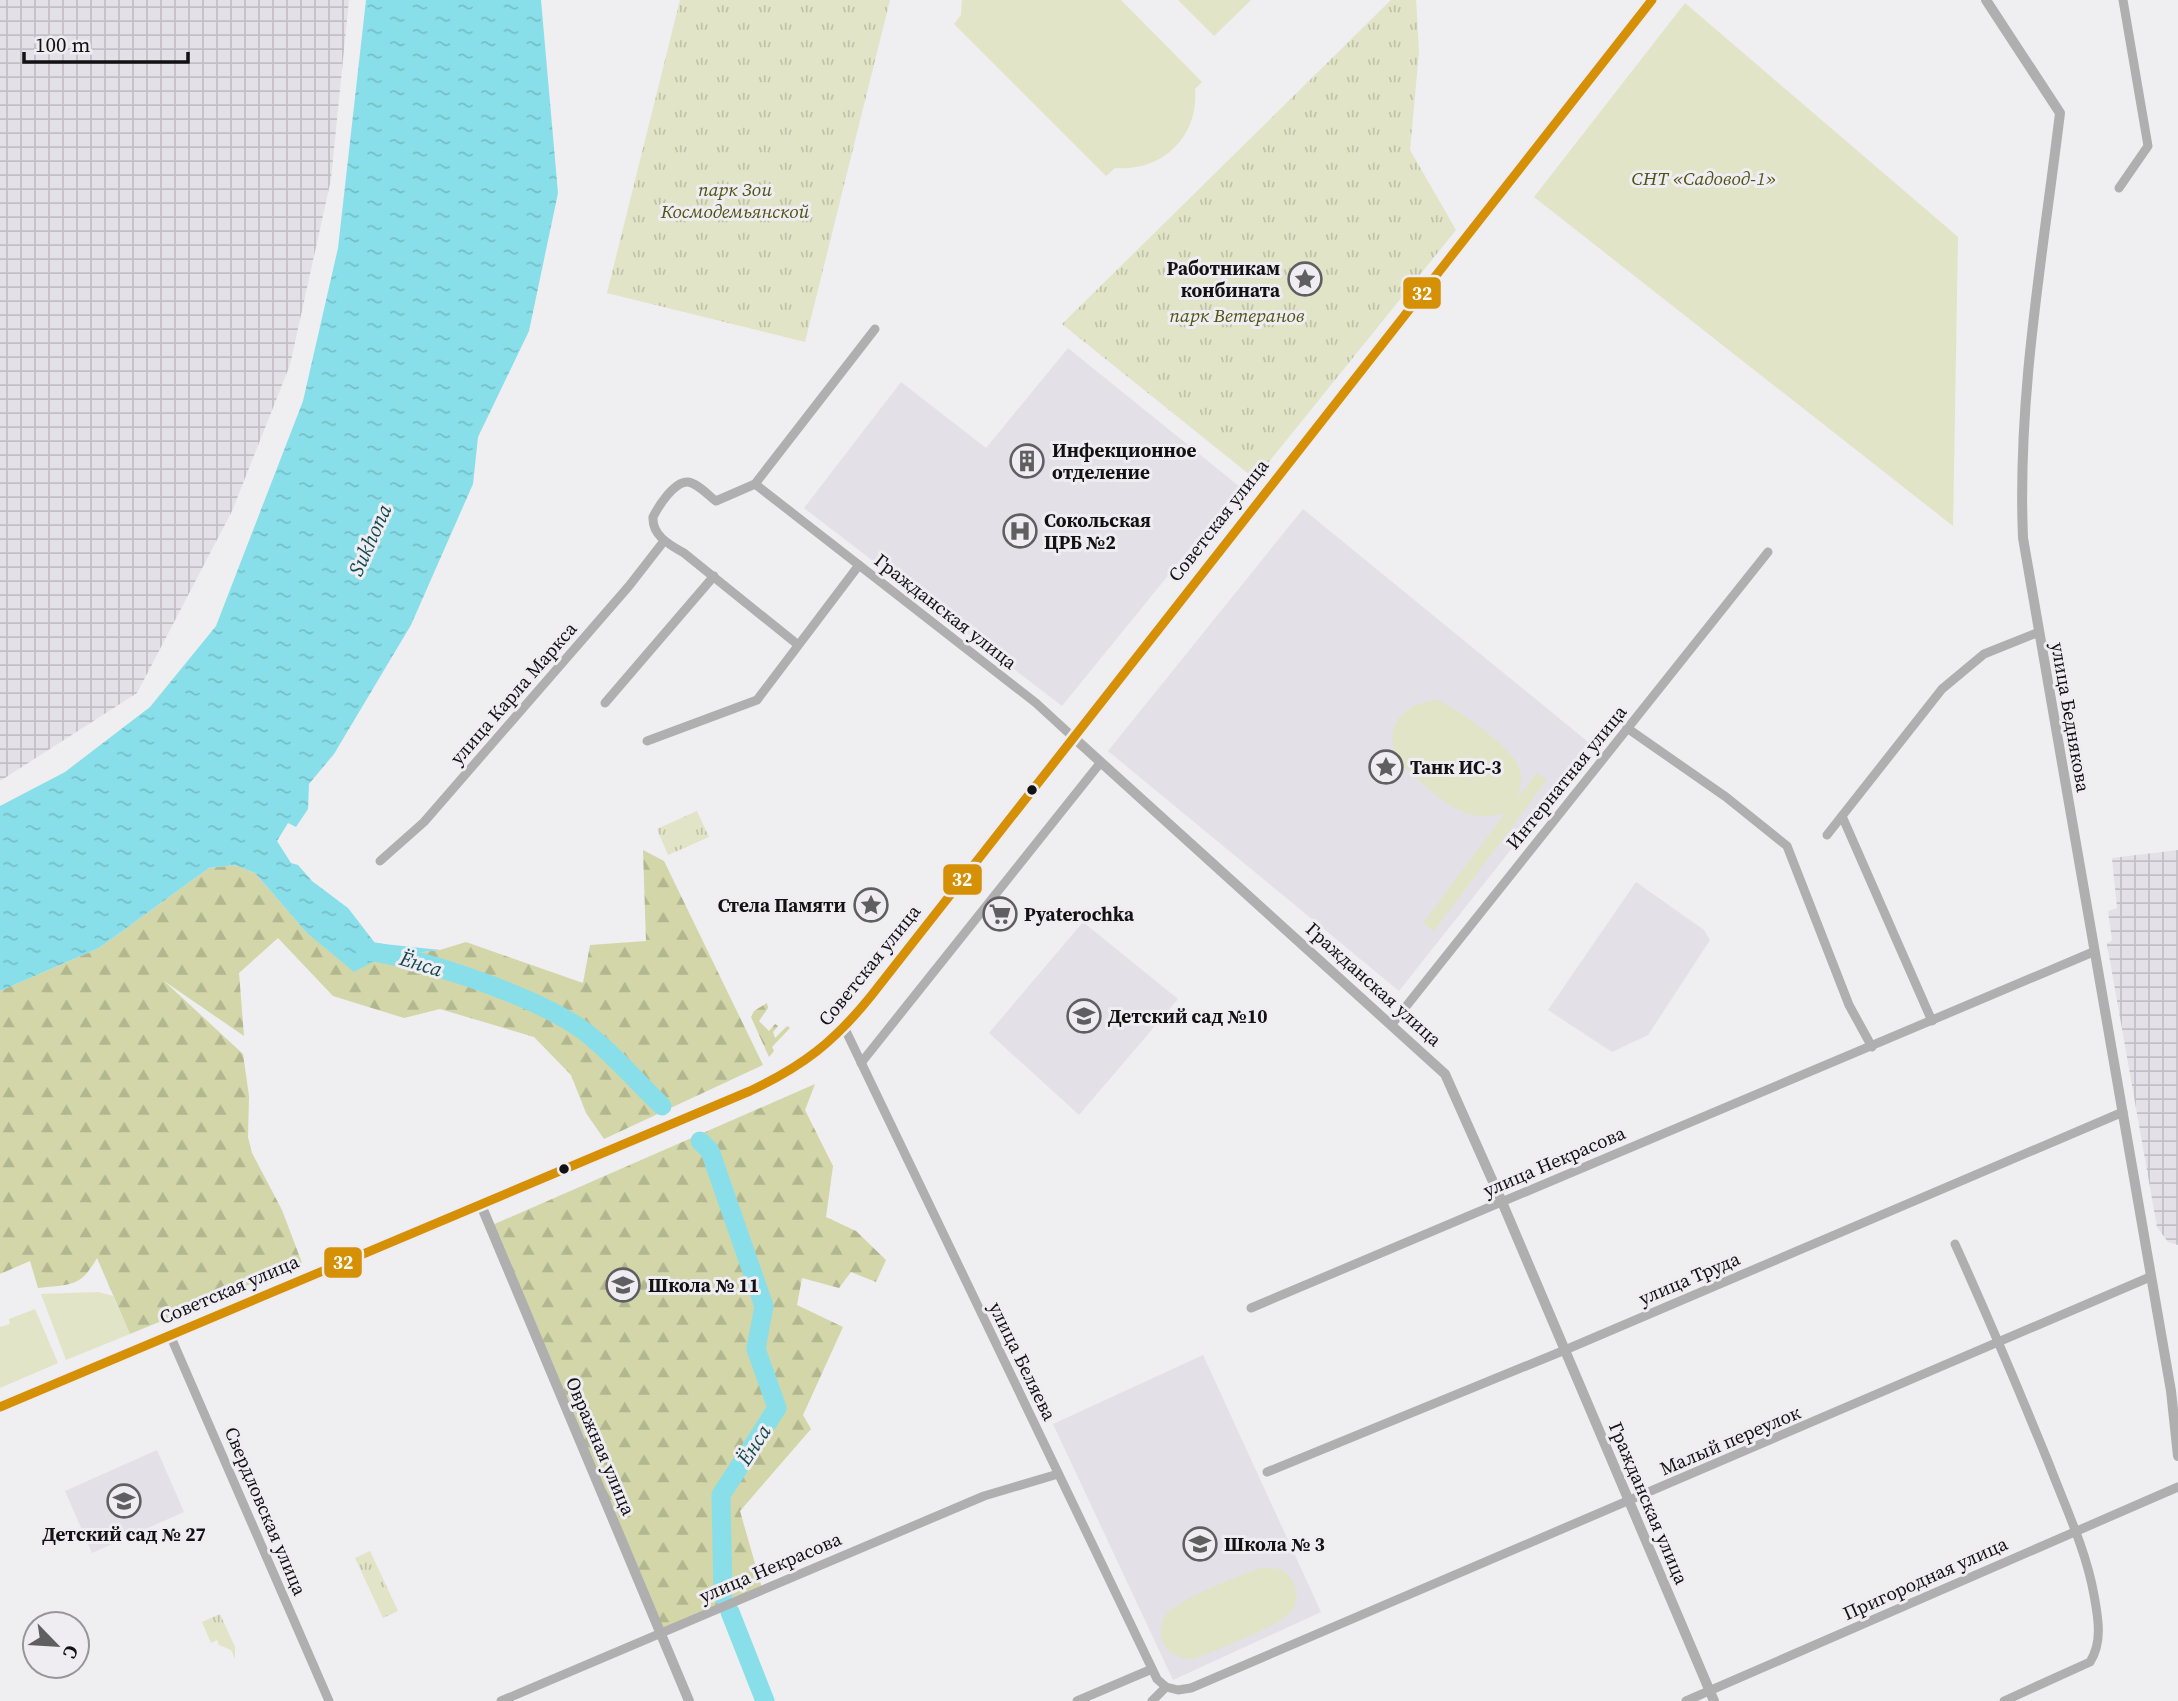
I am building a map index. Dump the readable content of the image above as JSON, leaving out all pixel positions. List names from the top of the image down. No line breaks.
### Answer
{"streets":{"main road":["Советская улица"],"street":["Гражданская улица","улица Карла Маркса","улица Беднякова","Интернатная улица","улица Некрасова","улица Труда","улица Беляева","Малый переулок","Овражная улица","Свердловская улица","Пригородная улица"]},"crossings":[["Советская улица","Гражданская улица"],["Советская улица","улица Беляева"],["Советская улица","Овражная улица"],["Советская улица","Свердловская улица"],["Гражданская улица","Интернатная улица"],["Гражданская улица","улица Некрасова"],["Гражданская улица","улица Труда"],["Гражданская улица","Малый переулок"],["Гражданская улица","Пригородная улица"],["улица Беднякова","улица Некрасова"],["улица Беднякова","улица Труда"],["улица Беднякова","Малый переулок"],["улица Некрасова","улица Беляева"],["улица Некрасова","Овражная улица"],["улица Беляева","Малый переулок"]],"water":["Sukhona","Ёнса"],"parks":["СНТ «Садовод-1»","парк Зои Космодемьянской","парк Ветеранов"],"places":{"place":["Работникам конбината","Танк ИС-3","Стела Памяти"],"building":["Инфекционное отделение"],"hospital":["Сокольская ЦРБ №2"],"supermarket":["Pyaterochka"],"school or university":["Детский сад №10","Школа № 11","Детский сад № 27","Школа № 3"]},"lines":["transit line 32"],"scale_bar":"100 m","north":"bottom right"}
